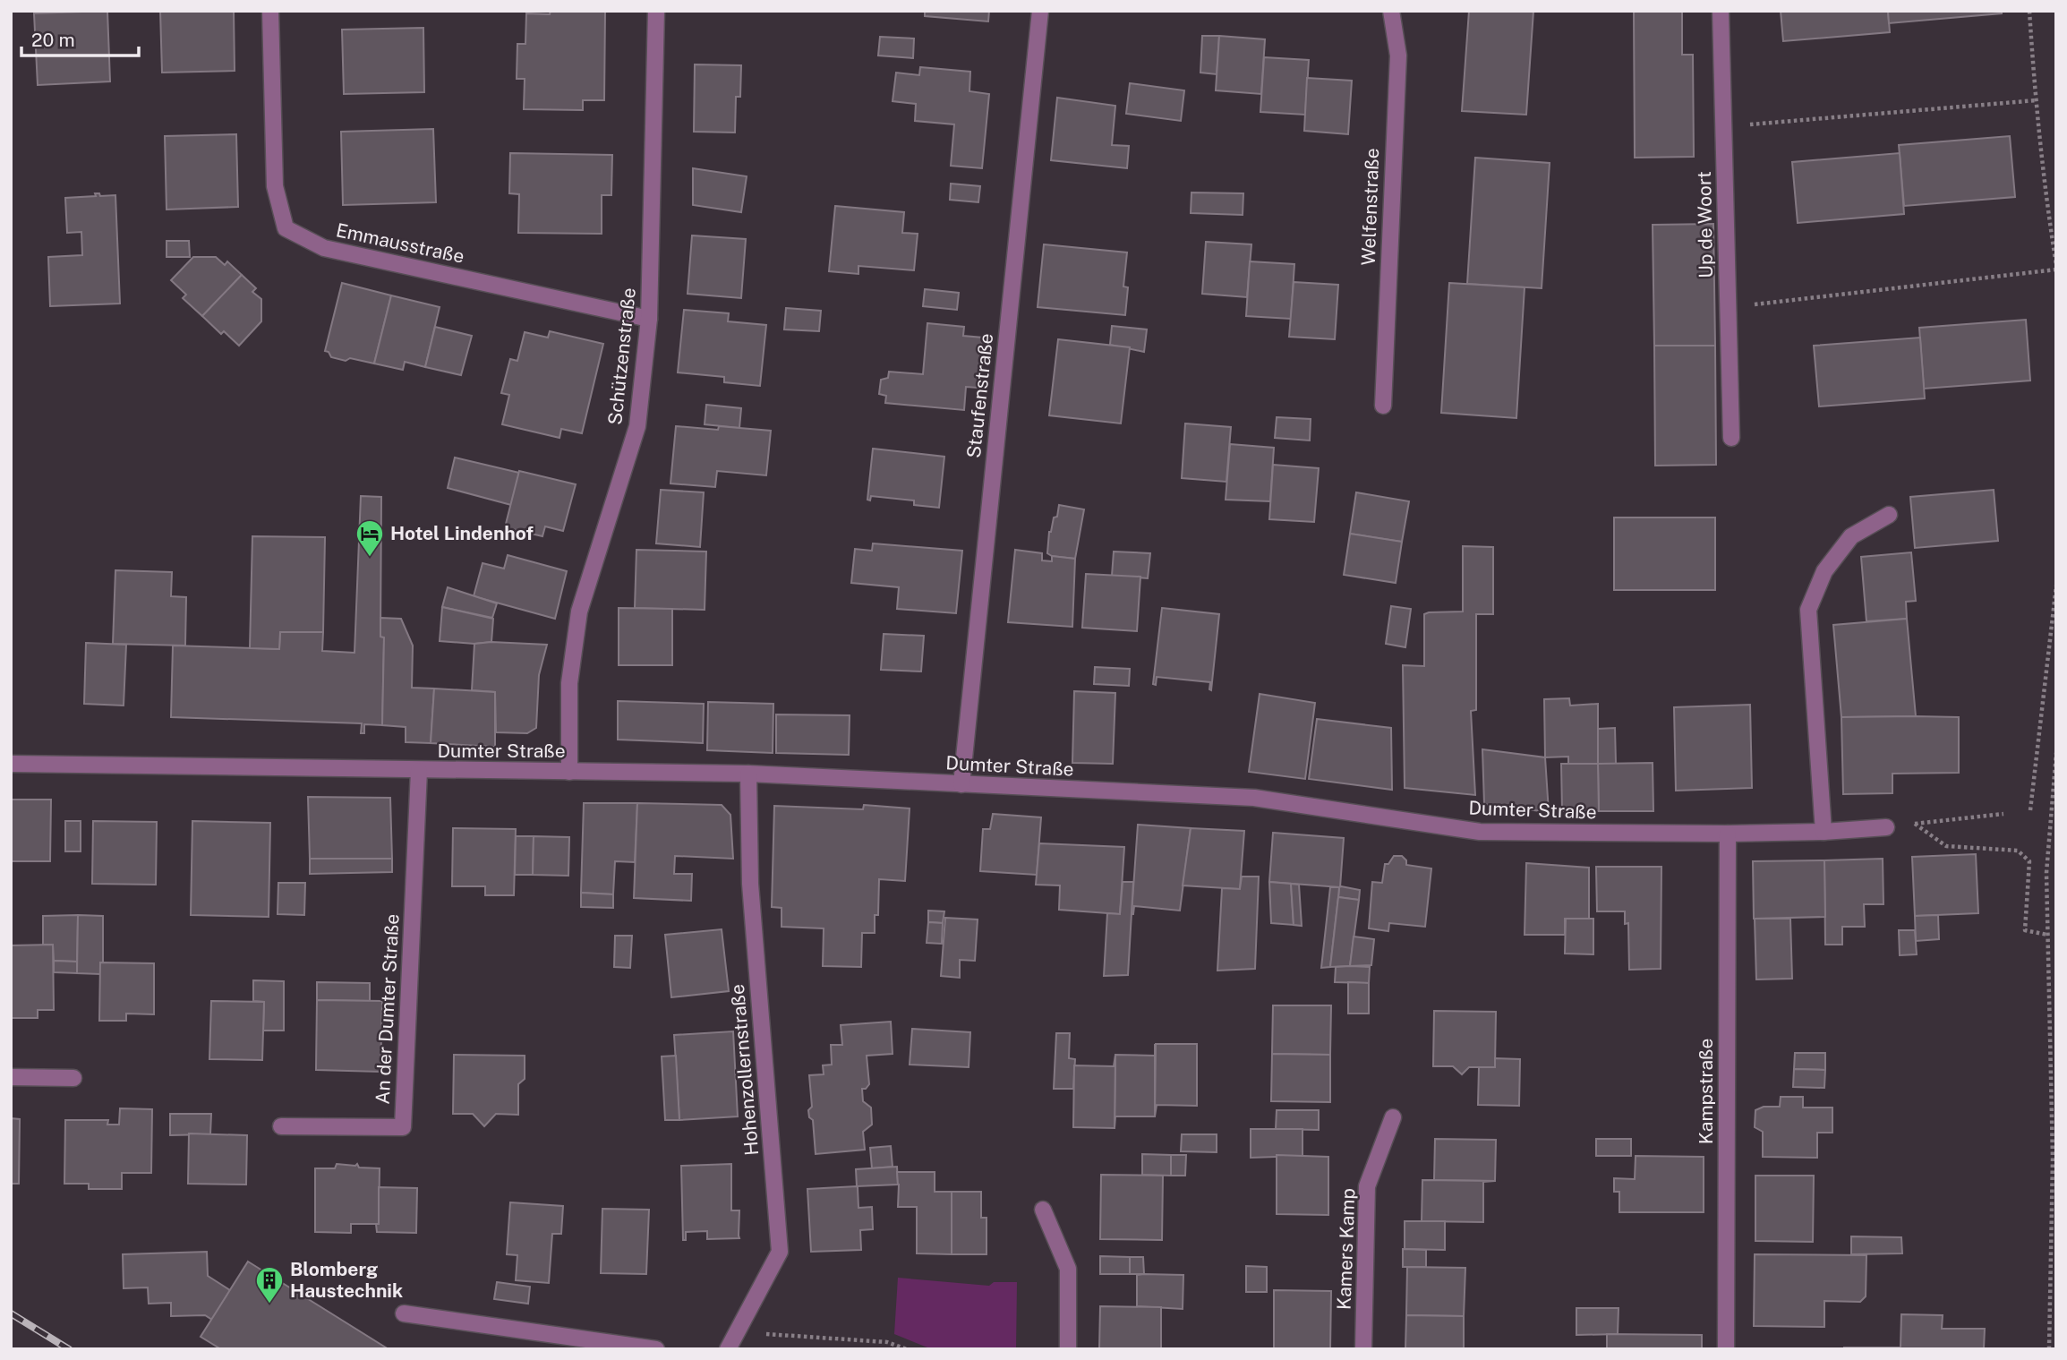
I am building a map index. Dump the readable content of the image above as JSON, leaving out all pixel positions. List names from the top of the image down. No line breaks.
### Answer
{"streets":{"street":["Welfenstraße","Up de Woort","Emmausstraße","Schützenstraße","Staufenstraße","Dumter Straße","An der Dumter Straße","Hohenzollernstraße","Kampstraße","Kamers Kamp"]},"crossings":[["Emmausstraße","Schützenstraße"],["Schützenstraße","Dumter Straße"],["Staufenstraße","Dumter Straße"],["Dumter Straße","An der Dumter Straße"],["Dumter Straße","Hohenzollernstraße"],["Dumter Straße","Kampstraße"]],"places":{"hotel":["Hotel Lindenhof"],"building":["Blomberg Haustechnik"]},"scale_bar":"20 m"}
